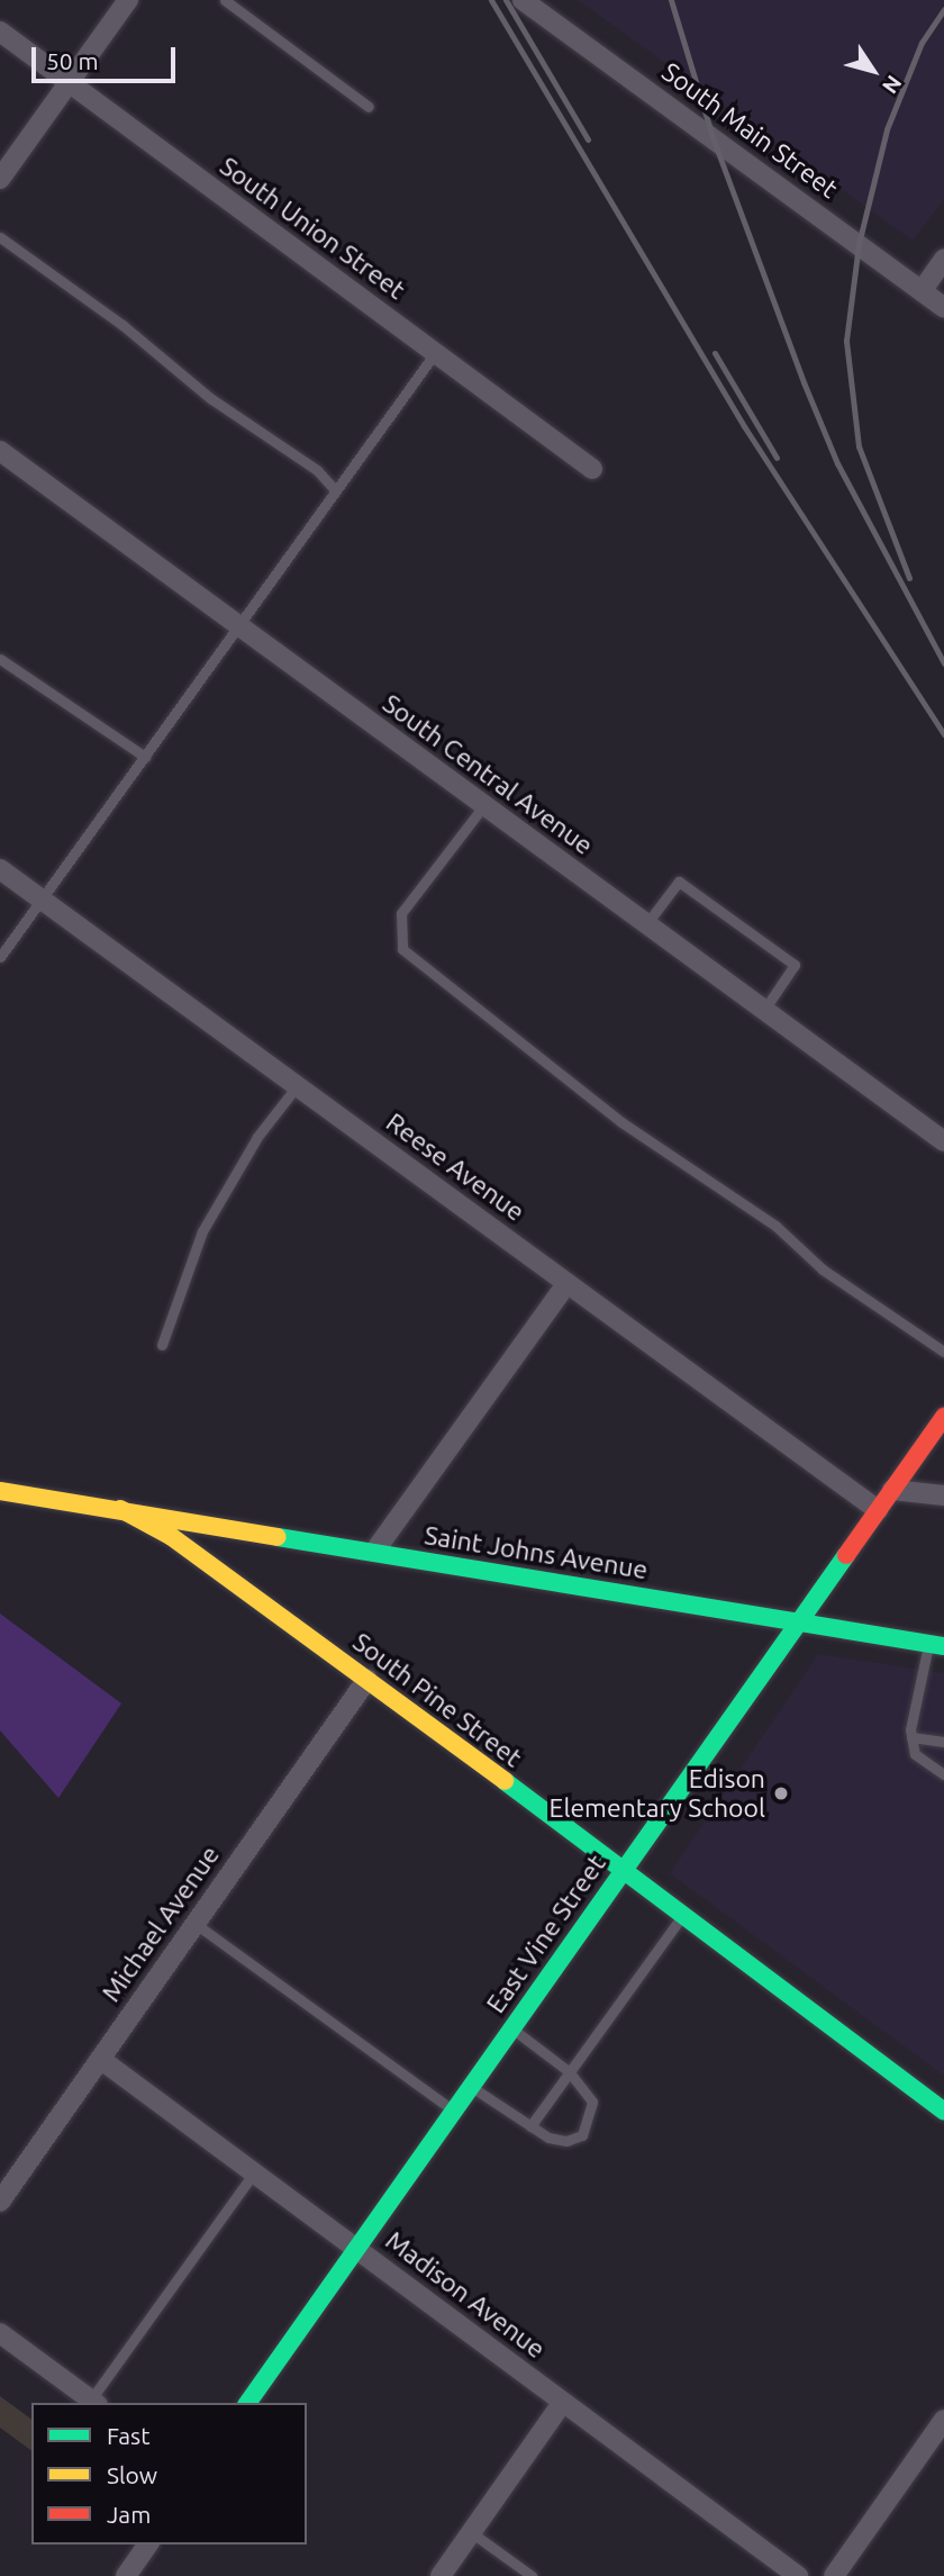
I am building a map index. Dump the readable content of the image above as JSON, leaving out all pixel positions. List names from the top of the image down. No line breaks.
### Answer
{"streets":{"street":["South Main Street","South Union Street","South Central Avenue","Reese Avenue","Saint Johns Avenue","South Pine Street","Michael Avenue","East Vine Street","Madison Avenue"]},"crossings":[["Reese Avenue","East Vine Street"],["Saint Johns Avenue","South Pine Street"],["Saint Johns Avenue","East Vine Street"],["South Pine Street","Michael Avenue"],["South Pine Street","East Vine Street"],["Michael Avenue","Madison Avenue"],["East Vine Street","Madison Avenue"]],"places":["Edison Elementary School"],"legend":["Fast","Slow","Jam"],"scale_bar":"50 m","north":"bottom right"}
